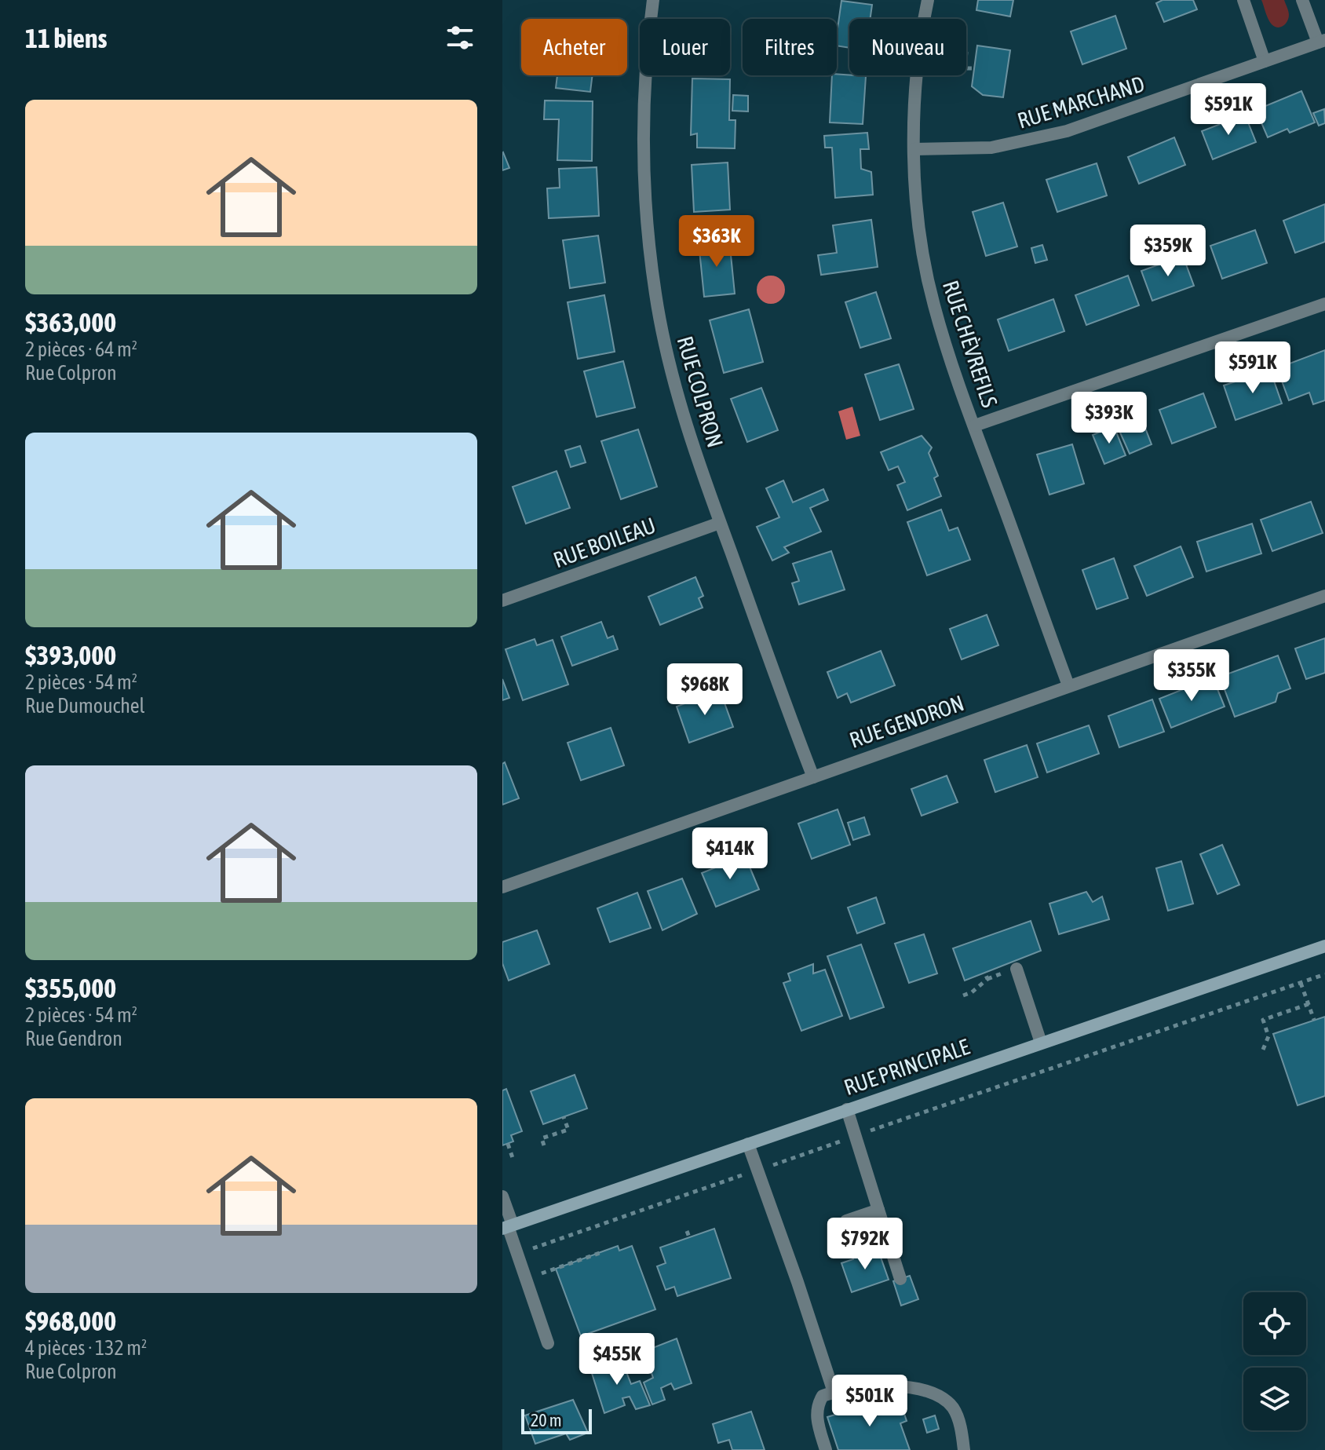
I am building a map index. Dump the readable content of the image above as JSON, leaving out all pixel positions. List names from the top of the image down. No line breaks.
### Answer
{"streets":{"street":["RUE MARCHAND","RUE CHÈVREFILS","RUE COLPRON","RUE BOILEAU","RUE GENDRON","RUE PRINCIPALE"]},"crossings":[["RUE MARCHAND","RUE CHÈVREFILS"],["RUE CHÈVREFILS","RUE GENDRON"],["RUE COLPRON","RUE BOILEAU"],["RUE COLPRON","RUE GENDRON"]],"scale_bar":"20 m","page":{"heading":"11 biens","chip":["Acheter","Louer","Filtres","Nouveau"],"list":[{"name":"$363,000","note":"2 pièces · 64 m² · Rue Colpron"},{"name":"$393,000","note":"2 pièces · 54 m² · Rue Dumouchel"},{"name":"$355,000","note":"2 pièces · 54 m² · Rue Gendron"},{"name":"$968,000","note":"4 pièces · 132 m² · Rue Colpron"}],"price":["$591K","$363K","$359K","$591K","$393K","$355K","$968K","$414K","$792K","$455K","$501K"],"scale":"20 m"}}
